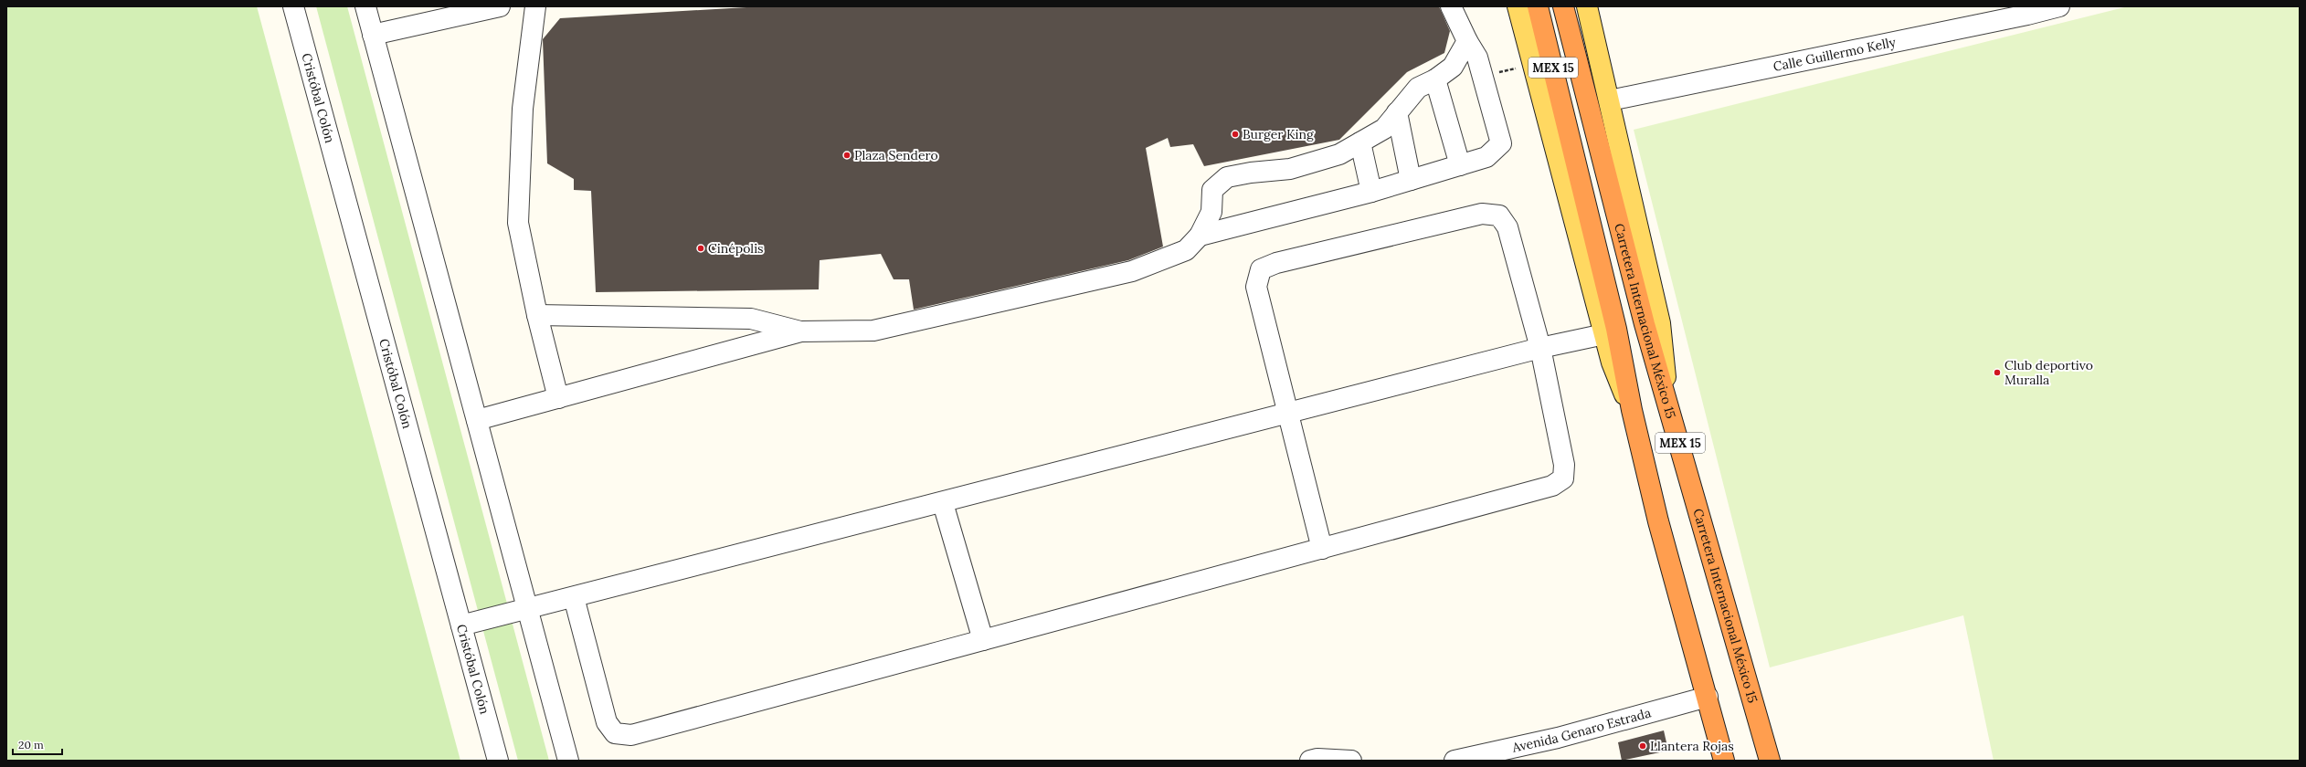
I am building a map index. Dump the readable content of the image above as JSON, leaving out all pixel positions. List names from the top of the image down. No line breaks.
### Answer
{"streets":{"highway":["MEX 15","Carretera Internacional México 15"],"street":["Calle Guillermo Kelly","Cristóbal Colón","Avenida Genaro Estrada"]},"crossings":[["Carretera Internacional México 15","Avenida Genaro Estrada"]],"places":["Burger King","Plaza Sendero","Cinépolis","Club deportivo Muralla","Llantera Rojas"],"scale_bar":"20 m"}
